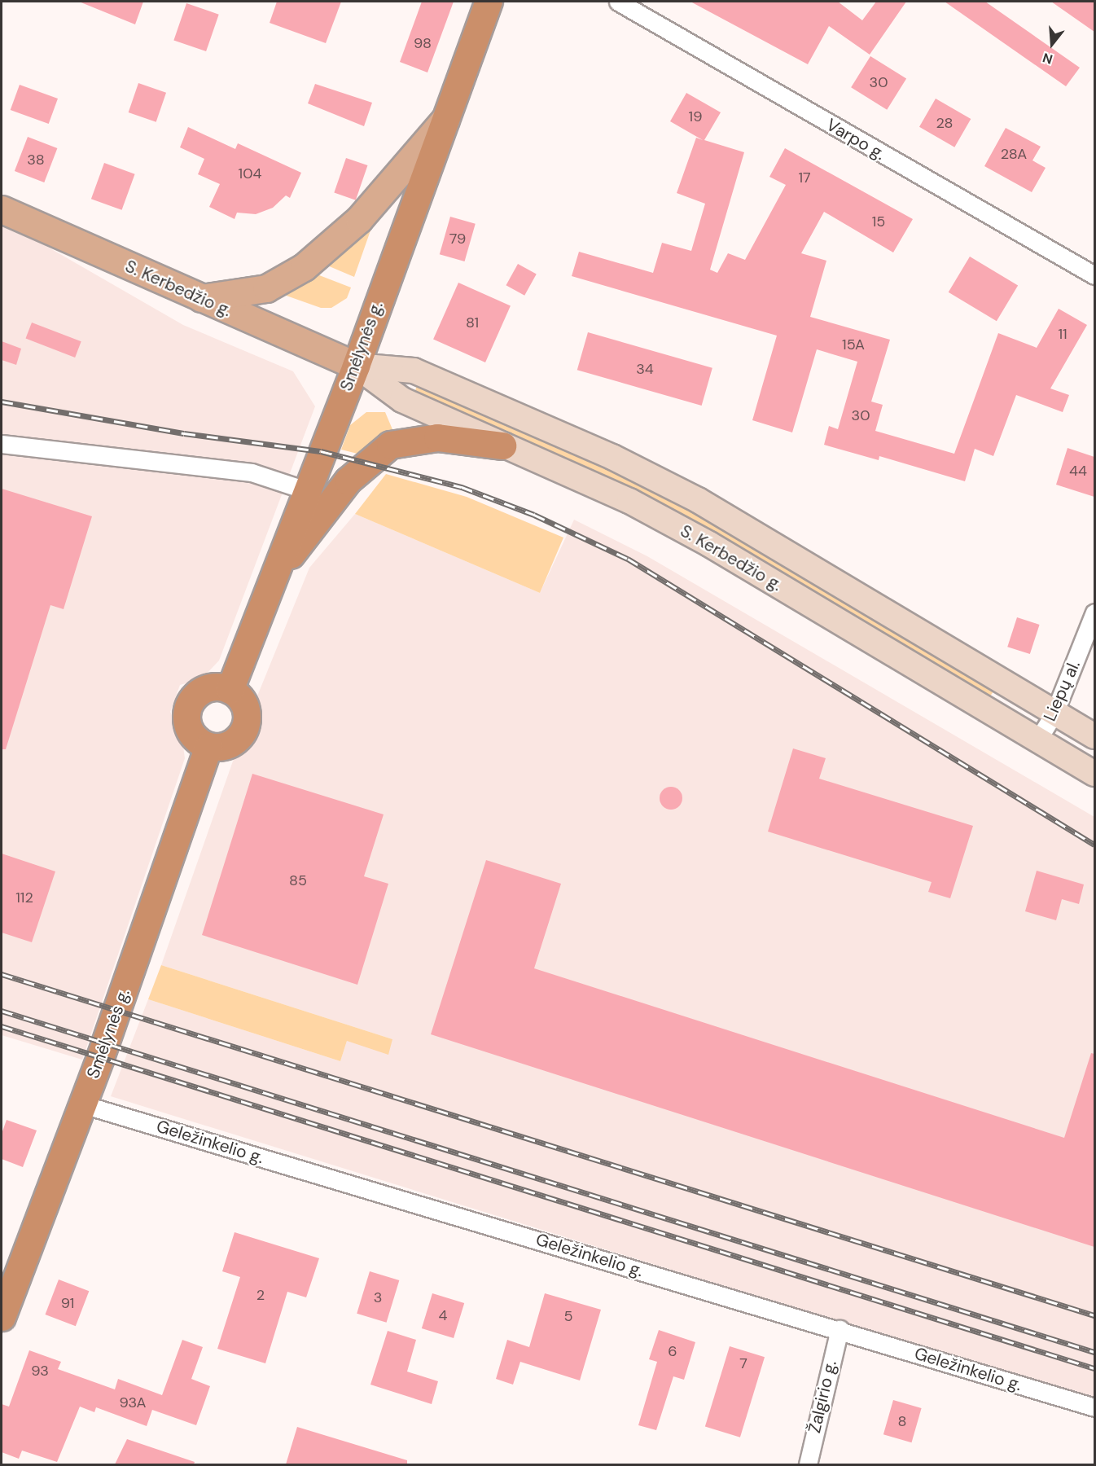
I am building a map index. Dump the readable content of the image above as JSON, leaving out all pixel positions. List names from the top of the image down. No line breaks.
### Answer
{"streets":{"highway":["Smėlynės g."],"main road":["S. Kerbedžio g."],"street":["Varpo g.","Liepų al.","Geležinkelio g.","Žalgirio g."]},"crossings":[["S. Kerbedžio g.","Smėlynės g."],["S. Kerbedžio g.","Liepų al."],["Smėlynės g.","Geležinkelio g."],["Geležinkelio g.","Žalgirio g."]],"house_numbers":["98","30","19","28","28A","38","104","17","15","79","81","11","15A","34","30","44","85","112","2","3","91","4","5","6","7","93","93A","8"],"north":"bottom"}
